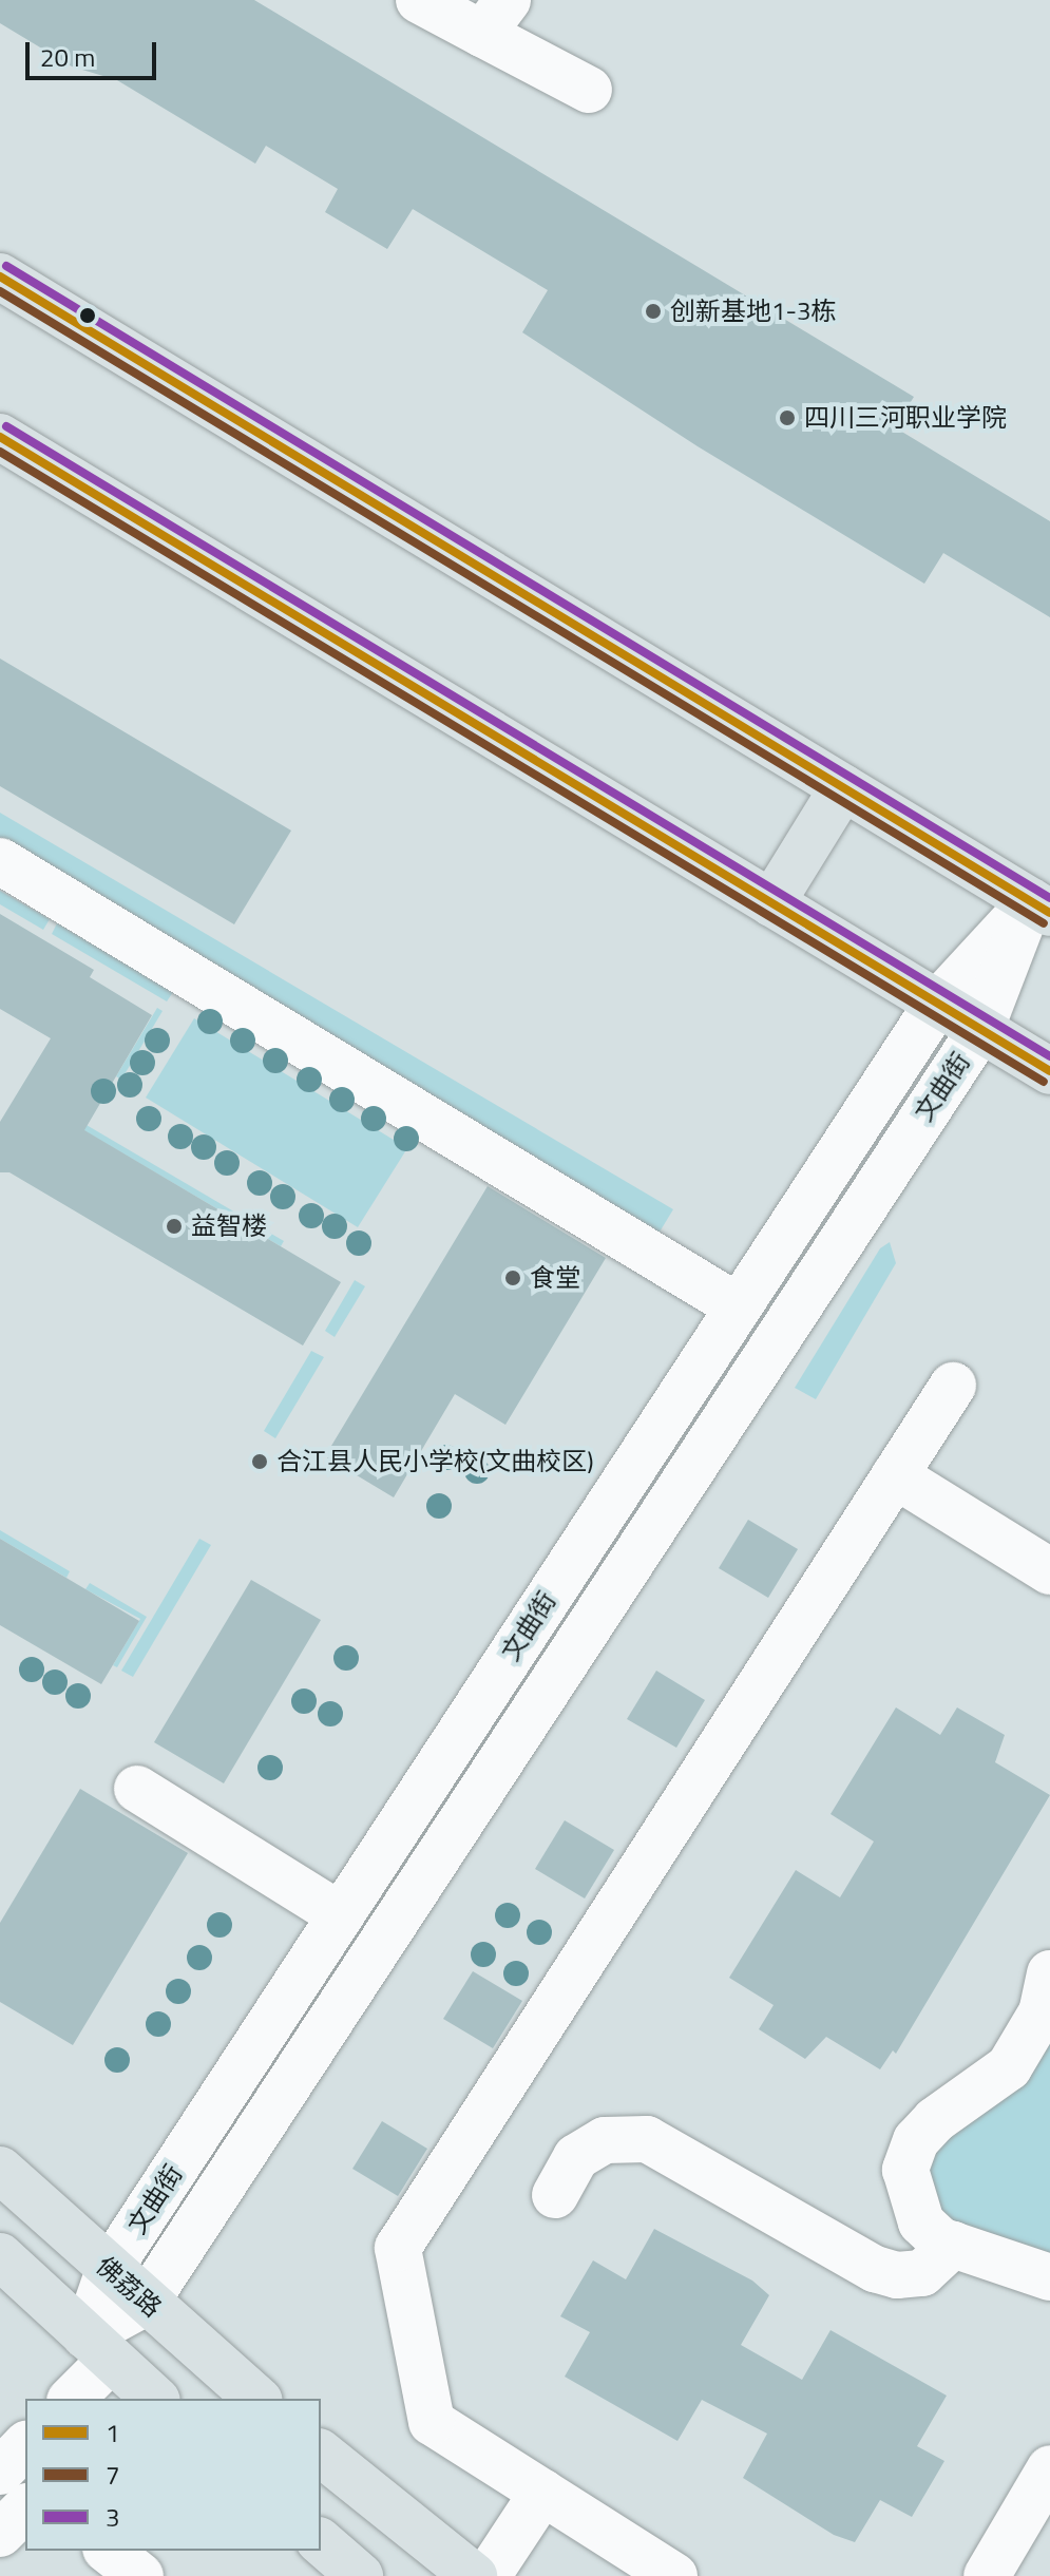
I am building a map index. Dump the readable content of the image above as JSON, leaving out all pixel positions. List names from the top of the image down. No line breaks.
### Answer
{"streets":{"main road":["佛荔路"],"street":["文曲街"]},"crossings":[["文曲街","佛荔路"]],"places":["创新基地1-3栋","四川三河职业学院","益智楼","食堂","合江县人民小学校(文曲校区)"],"lines":["transit line 3","transit line 1","transit line 7"],"legend":["1","7","3"],"scale_bar":"20 m"}
